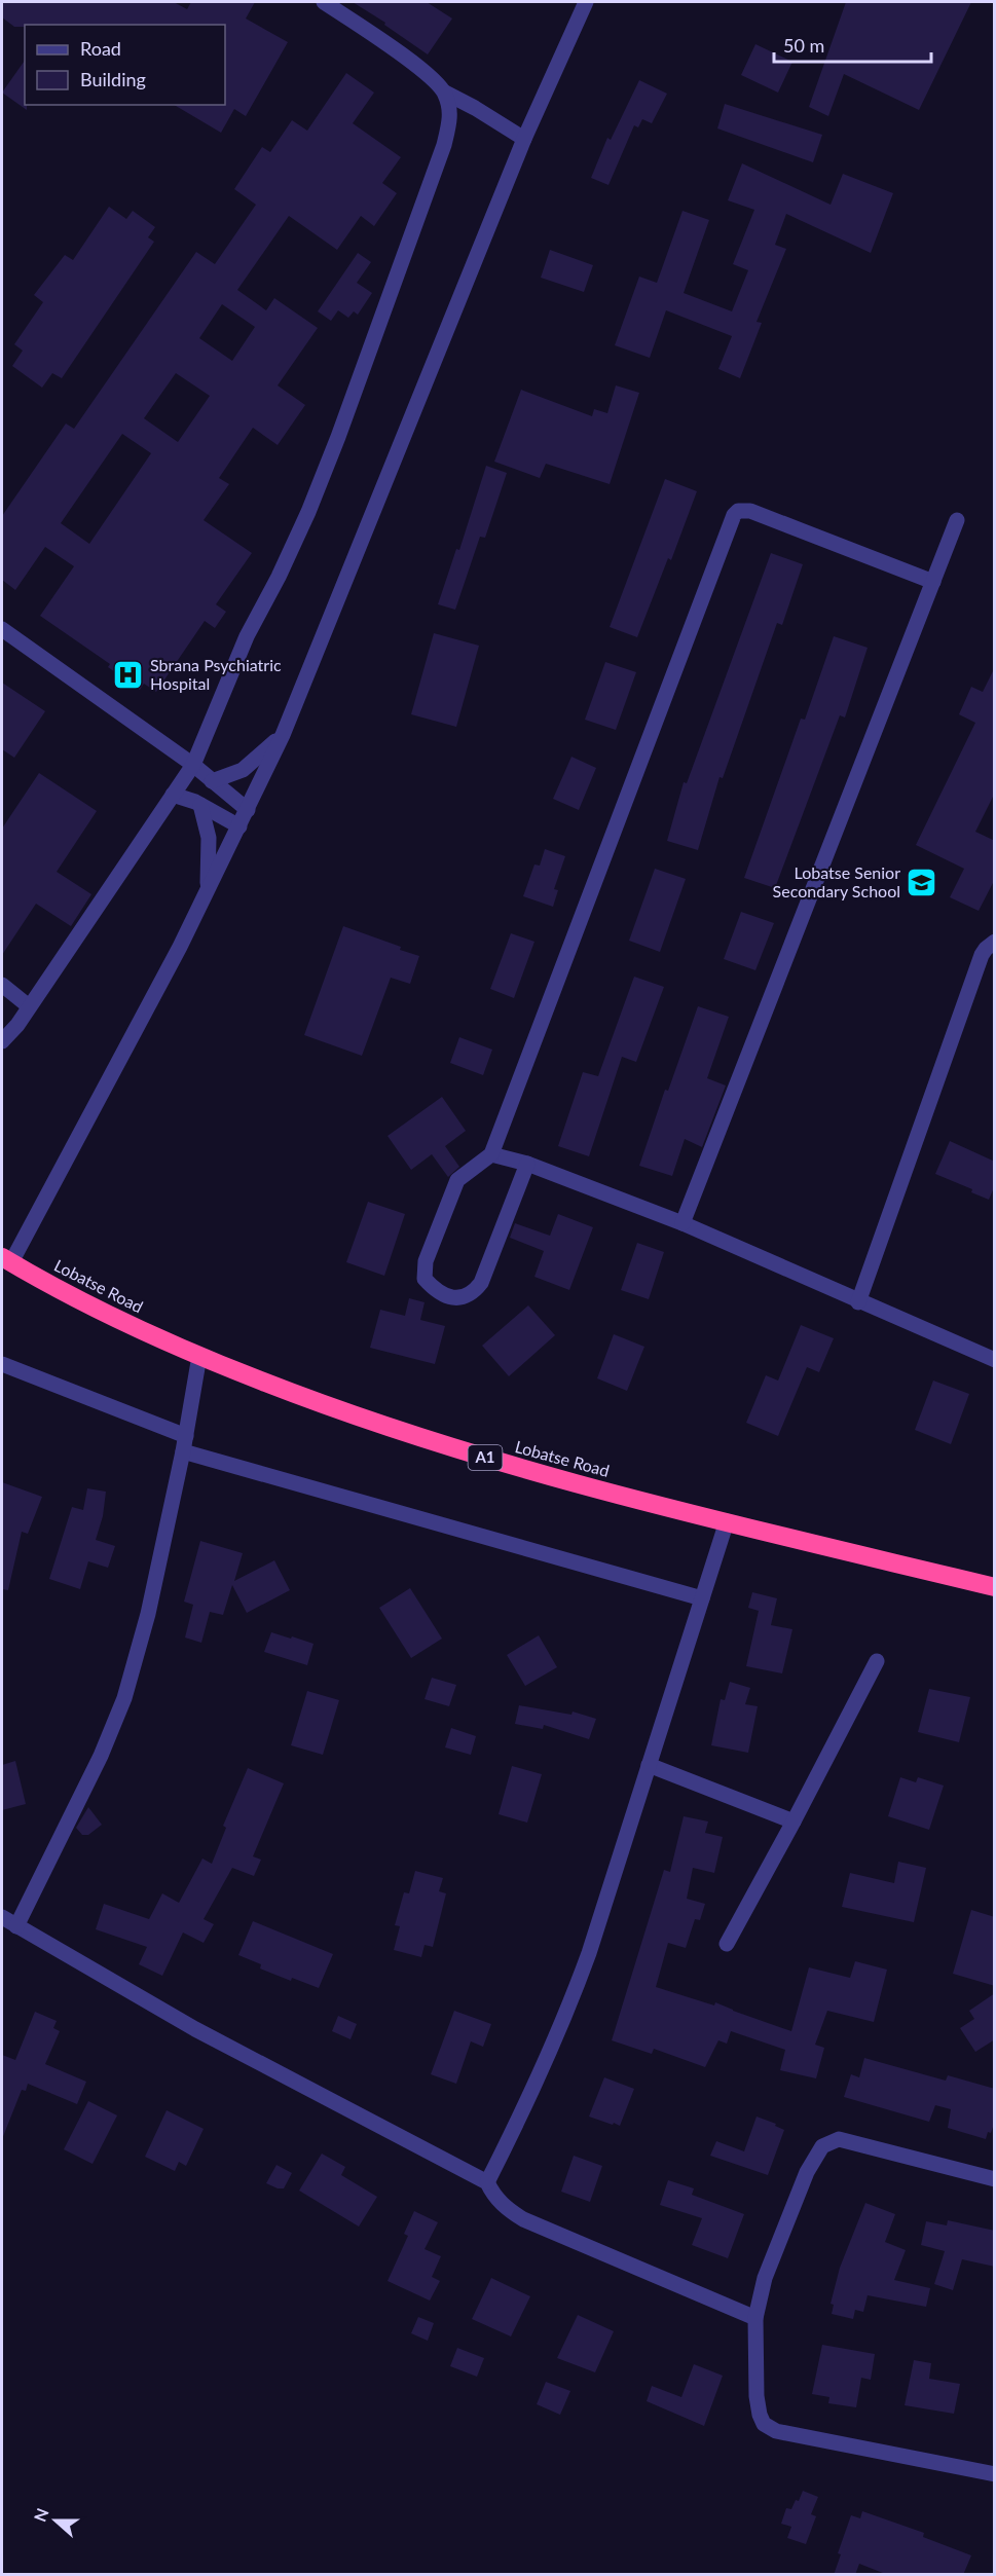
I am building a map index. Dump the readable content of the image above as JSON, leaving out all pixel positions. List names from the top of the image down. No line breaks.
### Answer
{"streets":{"highway":["Lobatse Road","A1"]},"places":{"hospital":["Sbrana Psychiatric Hospital"],"school or university":["Lobatse Senior Secondary School"]},"legend":["Road","Building"],"scale_bar":"50 m","north":"left"}
